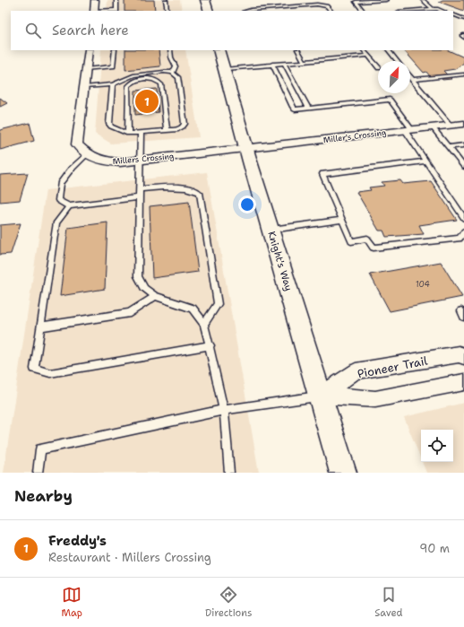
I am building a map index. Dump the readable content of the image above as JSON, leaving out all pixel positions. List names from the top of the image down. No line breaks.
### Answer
{"streets":{"main road":["Knight's Way"],"street":["Miller's Crossing","Millers Crossing","Pioneer Trail"]},"crossings":[["Miller's Crossing","Millers Crossing"],["Miller's Crossing","Knight's Way"],["Millers Crossing","Knight's Way"],["Knight's Way","Pioneer Trail"]],"house_numbers":["104"],"north":"top right","page":{"search":"Search here","pins":"1","heading":"Nearby","list":[{"mark":"1","name":"Freddy's","note":"Restaurant · Millers Crossing","value":"90 m"}],"nav":["Map","Directions","Saved"]}}
